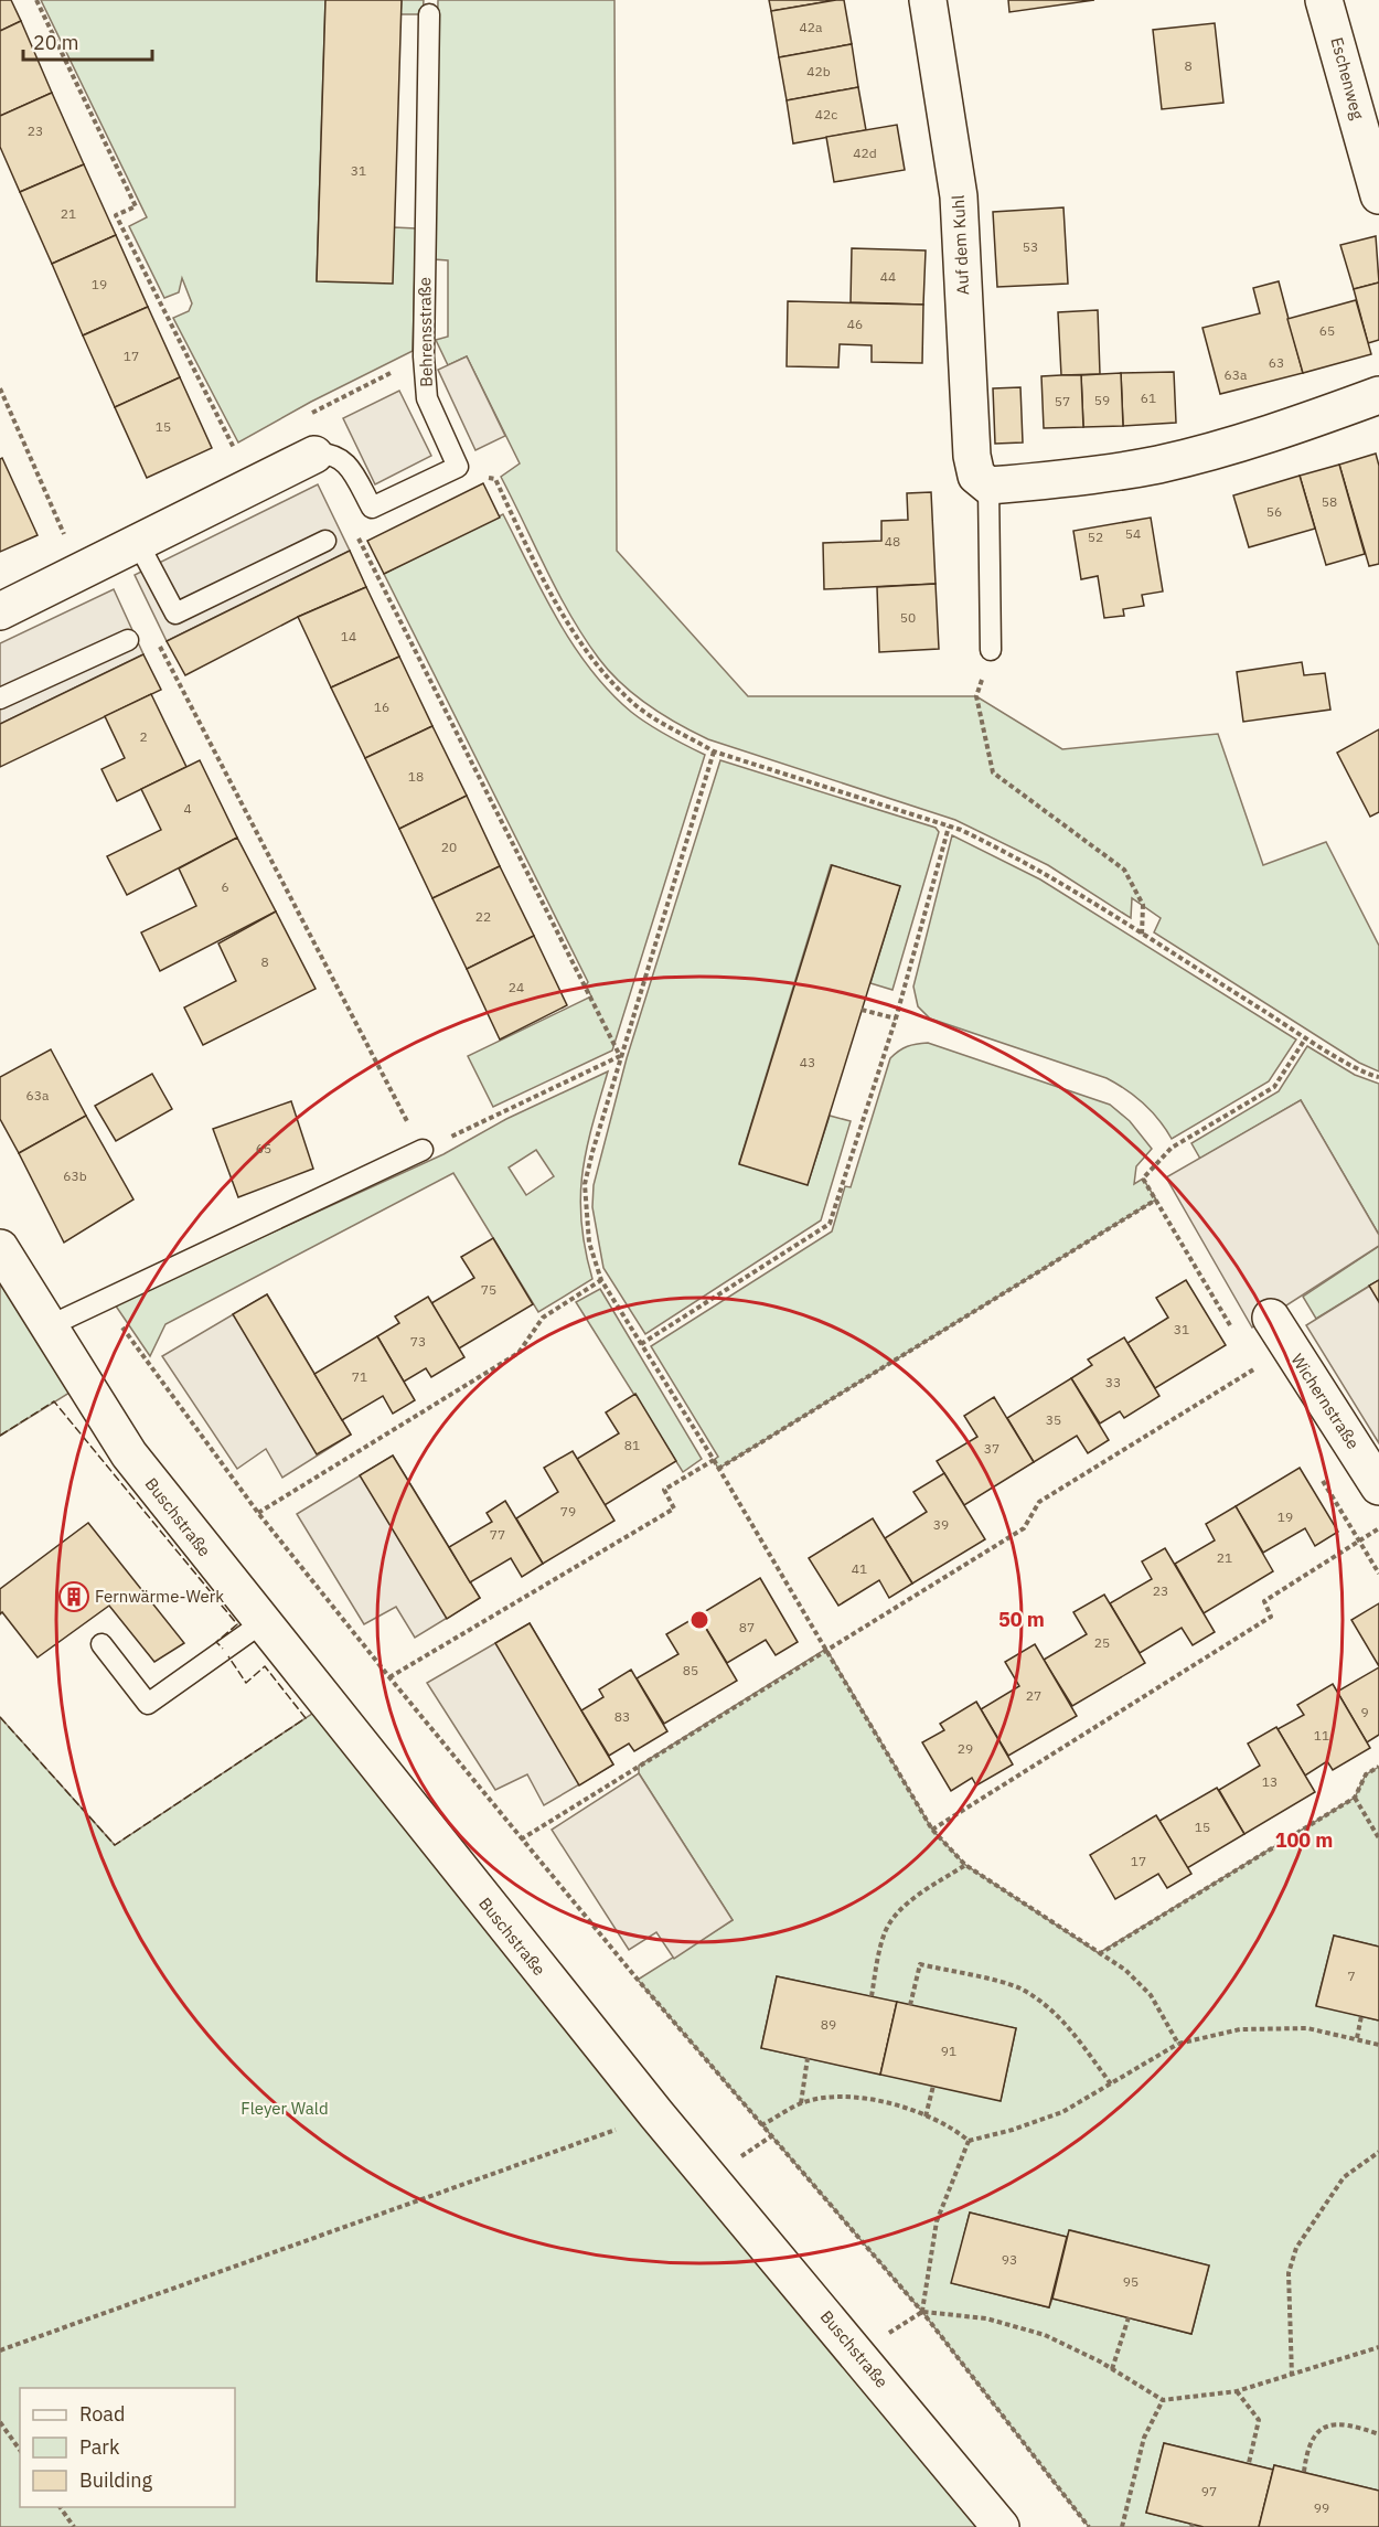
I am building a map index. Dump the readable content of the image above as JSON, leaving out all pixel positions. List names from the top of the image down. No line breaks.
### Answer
{"streets":{"street":["Eschenweg","Auf dem Kuhl","Wichernstraße","Buschstraße"],"lane":["Behrensstraße"]},"parks":["Fleyer Wald"],"places":{"building":["Fernwärme-Werk"]},"house_numbers":["42a","8","42b","42c","23","42d","31","21","53","44","19","46","65","17","63","63a","61","59","57","15","58","56","54","52","48","50","14","16","2","18","4","20","6","22","8","24","43","63a","65","63b","75","31","73","71","33","35","81","37","79","19","39","77","21","41","23","87","25","85","27","9","83","11","29","13","15","17","7","89","91","93","95","97","99"],"legend":["Road","Park","Building"],"scale_bar":"20 m","rings":["50 m","100 m"]}
